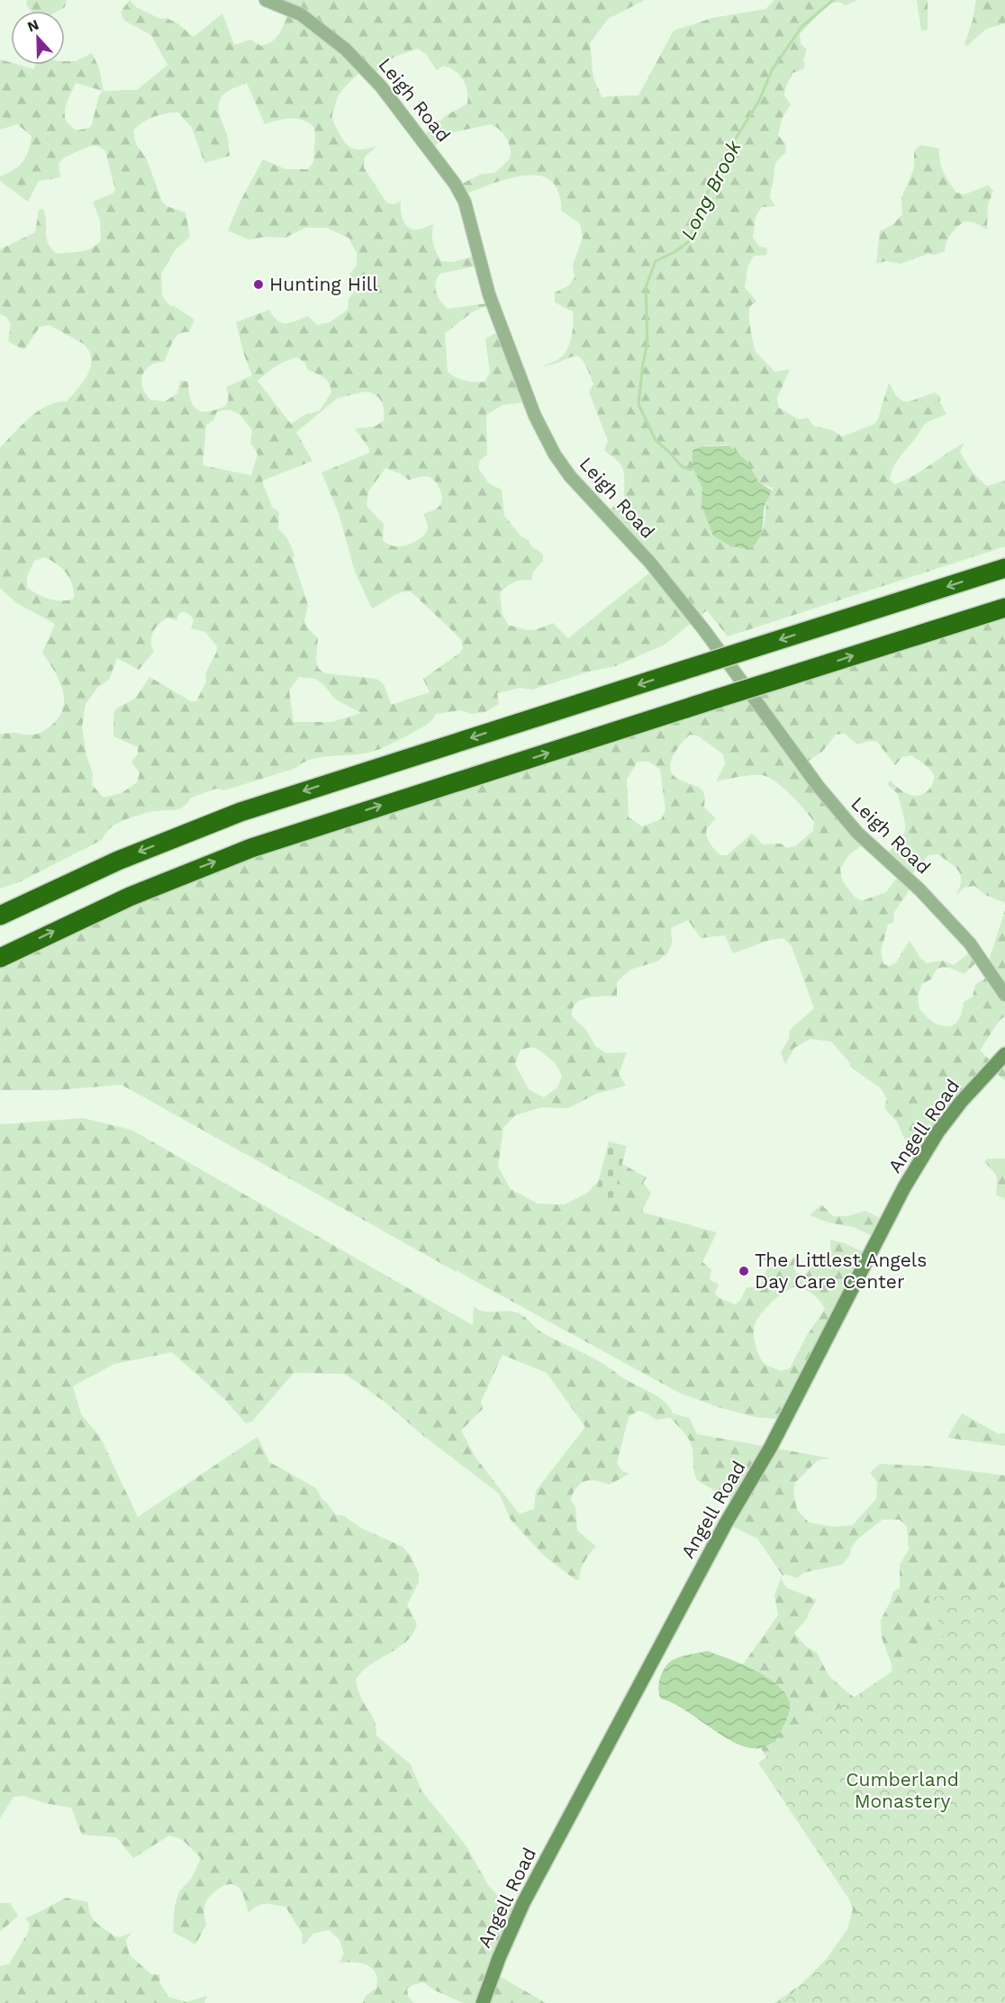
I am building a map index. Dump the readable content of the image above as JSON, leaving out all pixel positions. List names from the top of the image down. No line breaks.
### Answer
{"streets":{"main road":["Angell Road"],"street":["Leigh Road"]},"water":["Long Brook"],"parks":["Cumberland Monastery"],"places":["Hunting Hill","The Littlest Angels Day Care Center"],"north":"top"}
